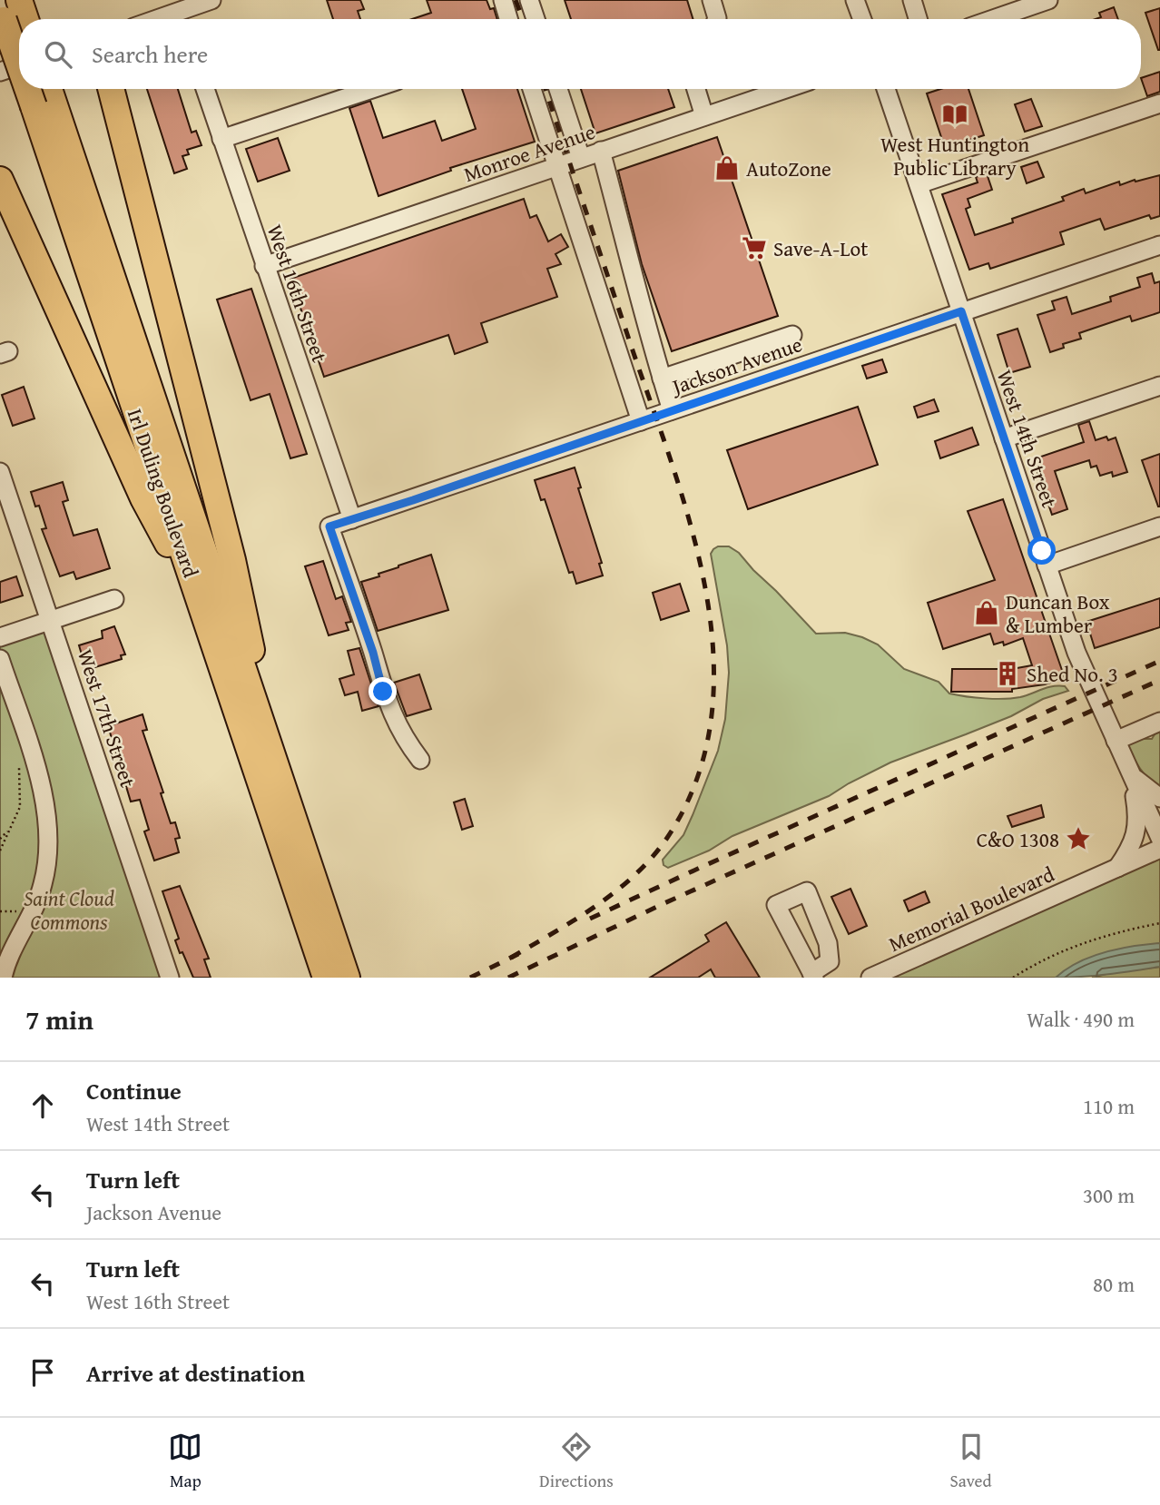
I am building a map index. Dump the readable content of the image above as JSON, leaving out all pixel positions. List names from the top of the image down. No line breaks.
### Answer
{"streets":{"highway":["Irl Duling Boulevard"],"street":["Monroe Avenue","West 16th Street","Jackson Avenue","West 14th Street","West 17th Street","Memorial Boulevard"]},"crossings":[["Monroe Avenue","West 16th Street"],["West 16th Street","Jackson Avenue"],["Jackson Avenue","West 14th Street"]],"parks":["Saint Cloud Commons"],"places":{"library":["West Huntington Public Library"],"shop":["AutoZone","Duncan Box & Lumber"],"supermarket":["Save-A-Lot"],"building":["Shed No. 3"],"place":["C&O 1308"]},"page":{"search":"Search here","heading":["7 min","Walk · 490 m"],"list":[["Continue","West 14th Street","110 m"],["Turn left","Jackson Avenue","300 m"],["Turn left","West 16th Street","80 m"],"Arrive at destination"],"nav":["Map","Directions","Saved"]}}
